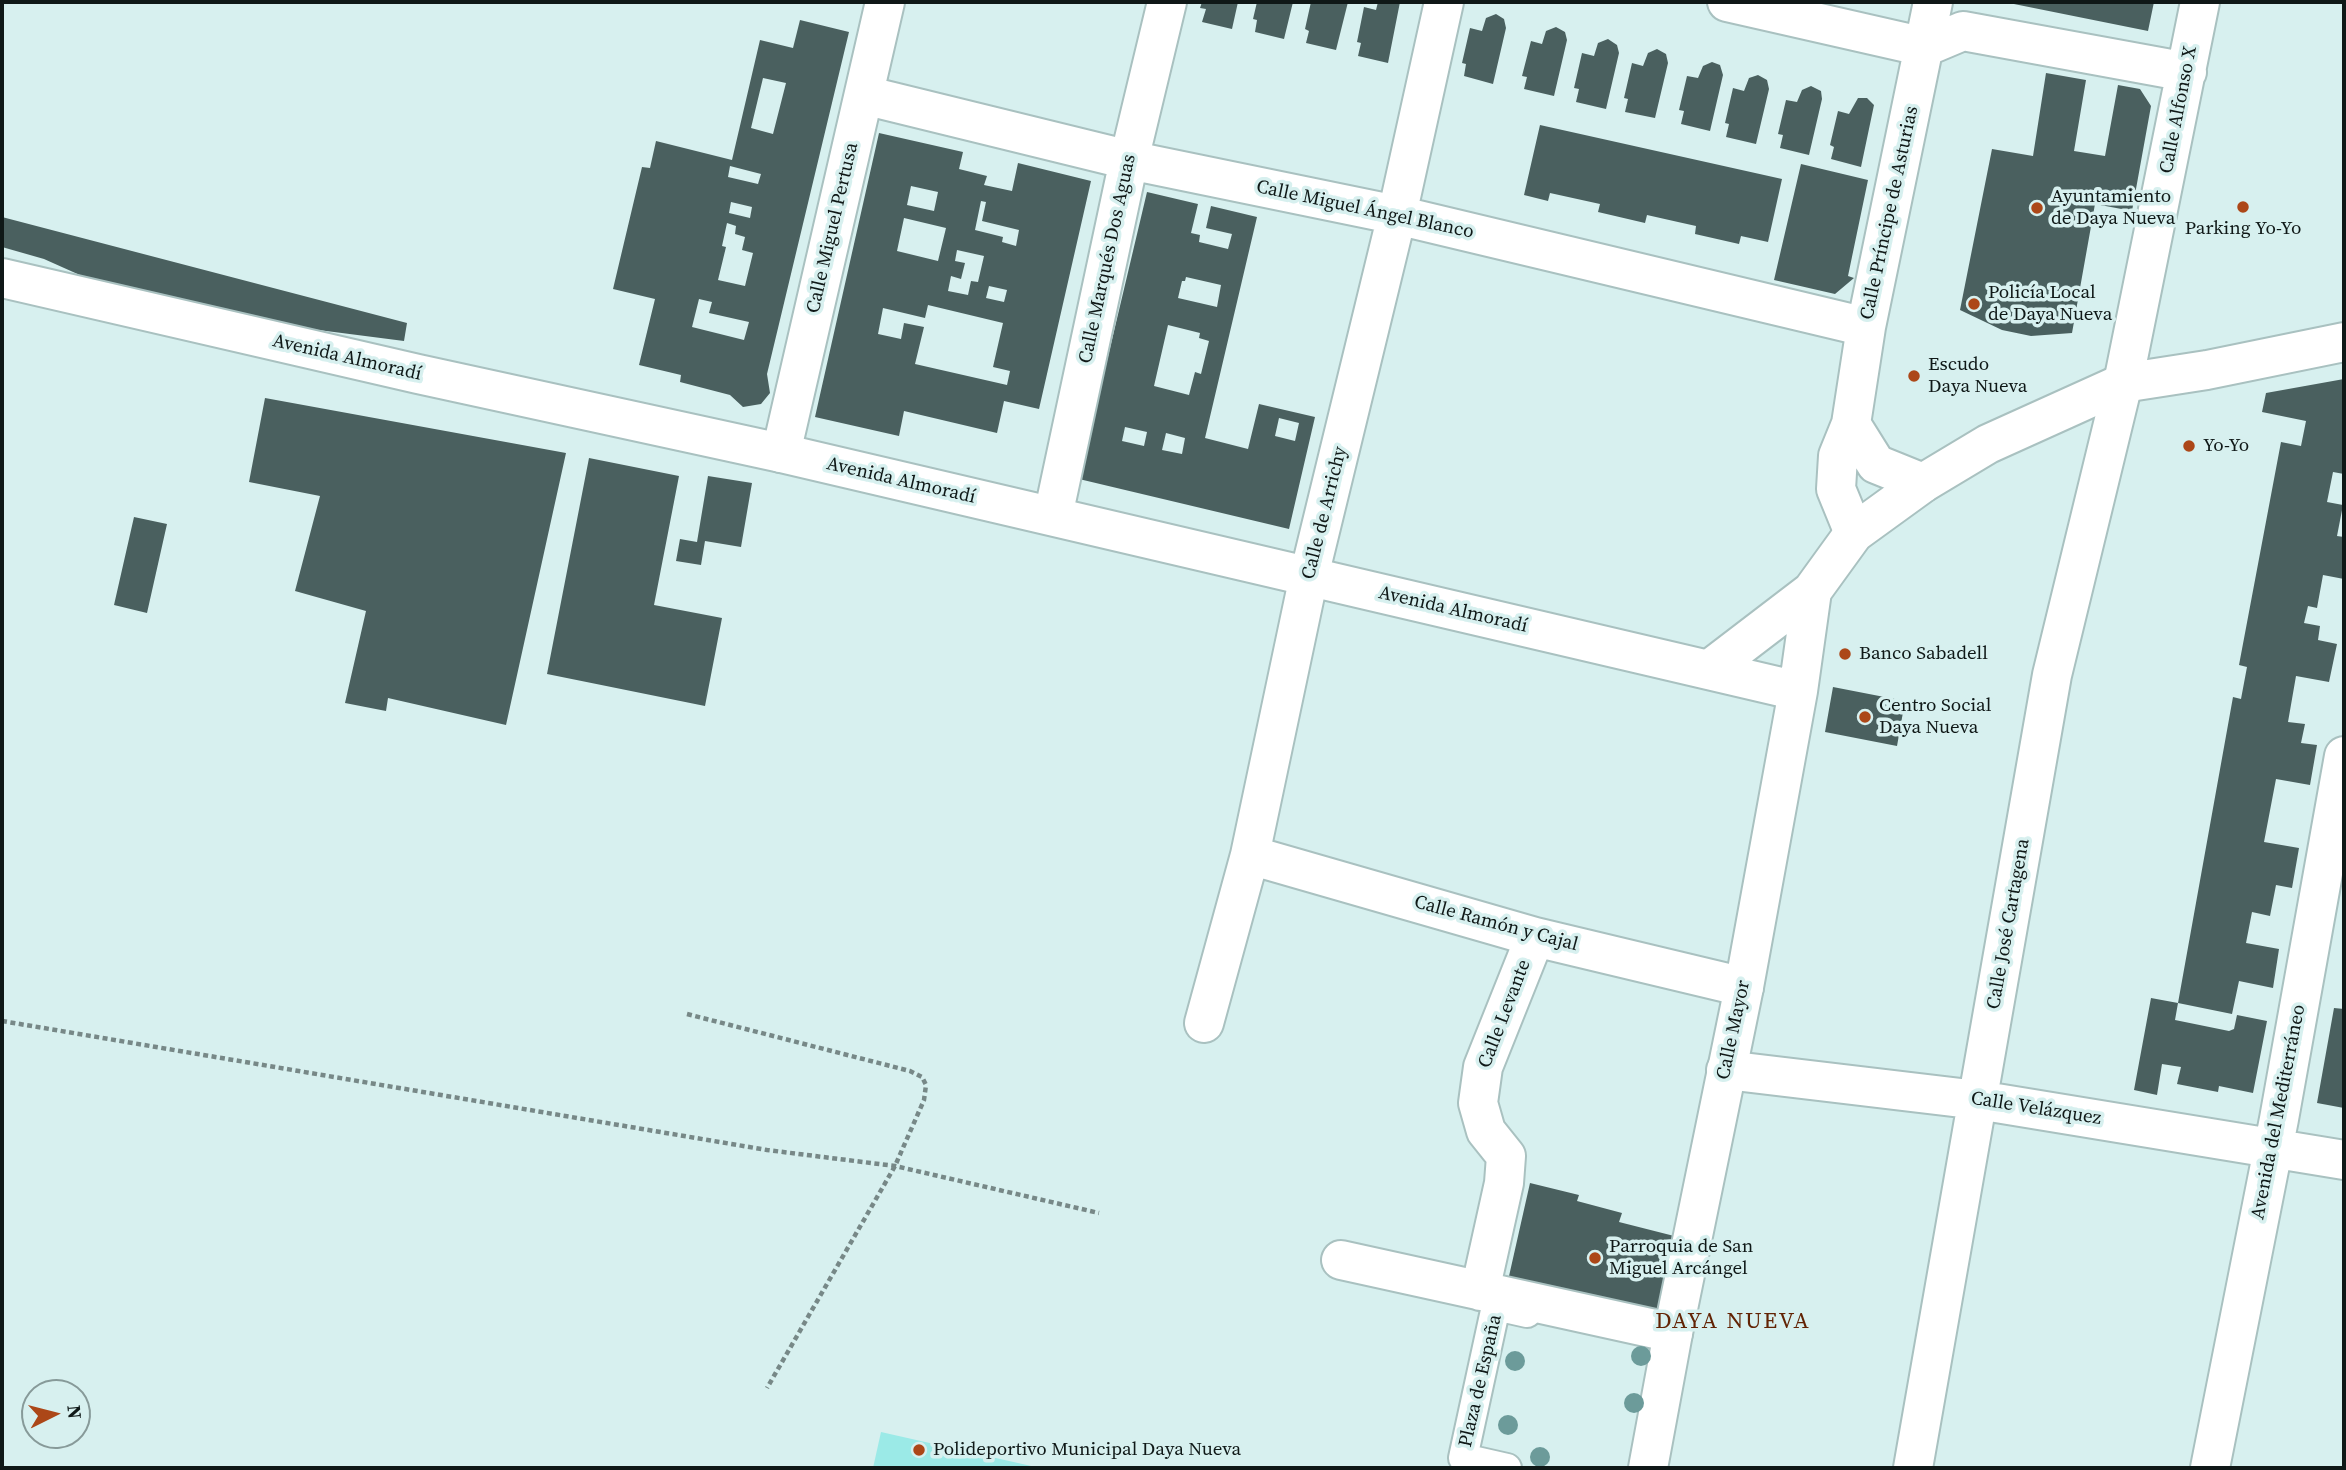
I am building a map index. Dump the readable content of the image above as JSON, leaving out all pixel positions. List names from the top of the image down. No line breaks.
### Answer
{"streets":{"street":["Calle Alfonso X","Calle Miguel Ángel Blanco","Calle Príncipe de Asturias","Calle Miguel Pertusa","Calle Marqués Dos Aguas","Avenida Almoradí","Calle de Arrichy","Calle Ramón y Cajal","Calle José Cartagena","Calle Levante","Calle Mayor","Calle Velázquez","Avenida del Mediterráneo","Plaza de España"]},"crossings":[["Calle Alfonso X","Calle José Cartagena"],["Calle Miguel Ángel Blanco","Calle Príncipe de Asturias"],["Calle Miguel Ángel Blanco","Calle Miguel Pertusa"],["Calle Miguel Ángel Blanco","Calle Marqués Dos Aguas"],["Calle Miguel Ángel Blanco","Calle de Arrichy"],["Calle Miguel Pertusa","Avenida Almoradí"],["Calle Marqués Dos Aguas","Avenida Almoradí"],["Avenida Almoradí","Calle de Arrichy"],["Avenida Almoradí","Calle Mayor"],["Calle de Arrichy","Calle Ramón y Cajal"],["Calle Ramón y Cajal","Calle Levante"],["Calle Ramón y Cajal","Calle Mayor"],["Calle José Cartagena","Calle Velázquez"],["Calle Mayor","Calle Velázquez"],["Calle Velázquez","Avenida del Mediterráneo"]],"districts":["DAYA NUEVA"],"places":["Parking Yo-Yo","Ayuntamiento de Daya Nueva","Policía Local de Daya Nueva","Escudo Daya Nueva","Yo-Yo","Banco Sabadell","Centro Social Daya Nueva","Parroquia de San Miguel Arcángel","Polideportivo Municipal Daya Nueva"],"north":"right"}
